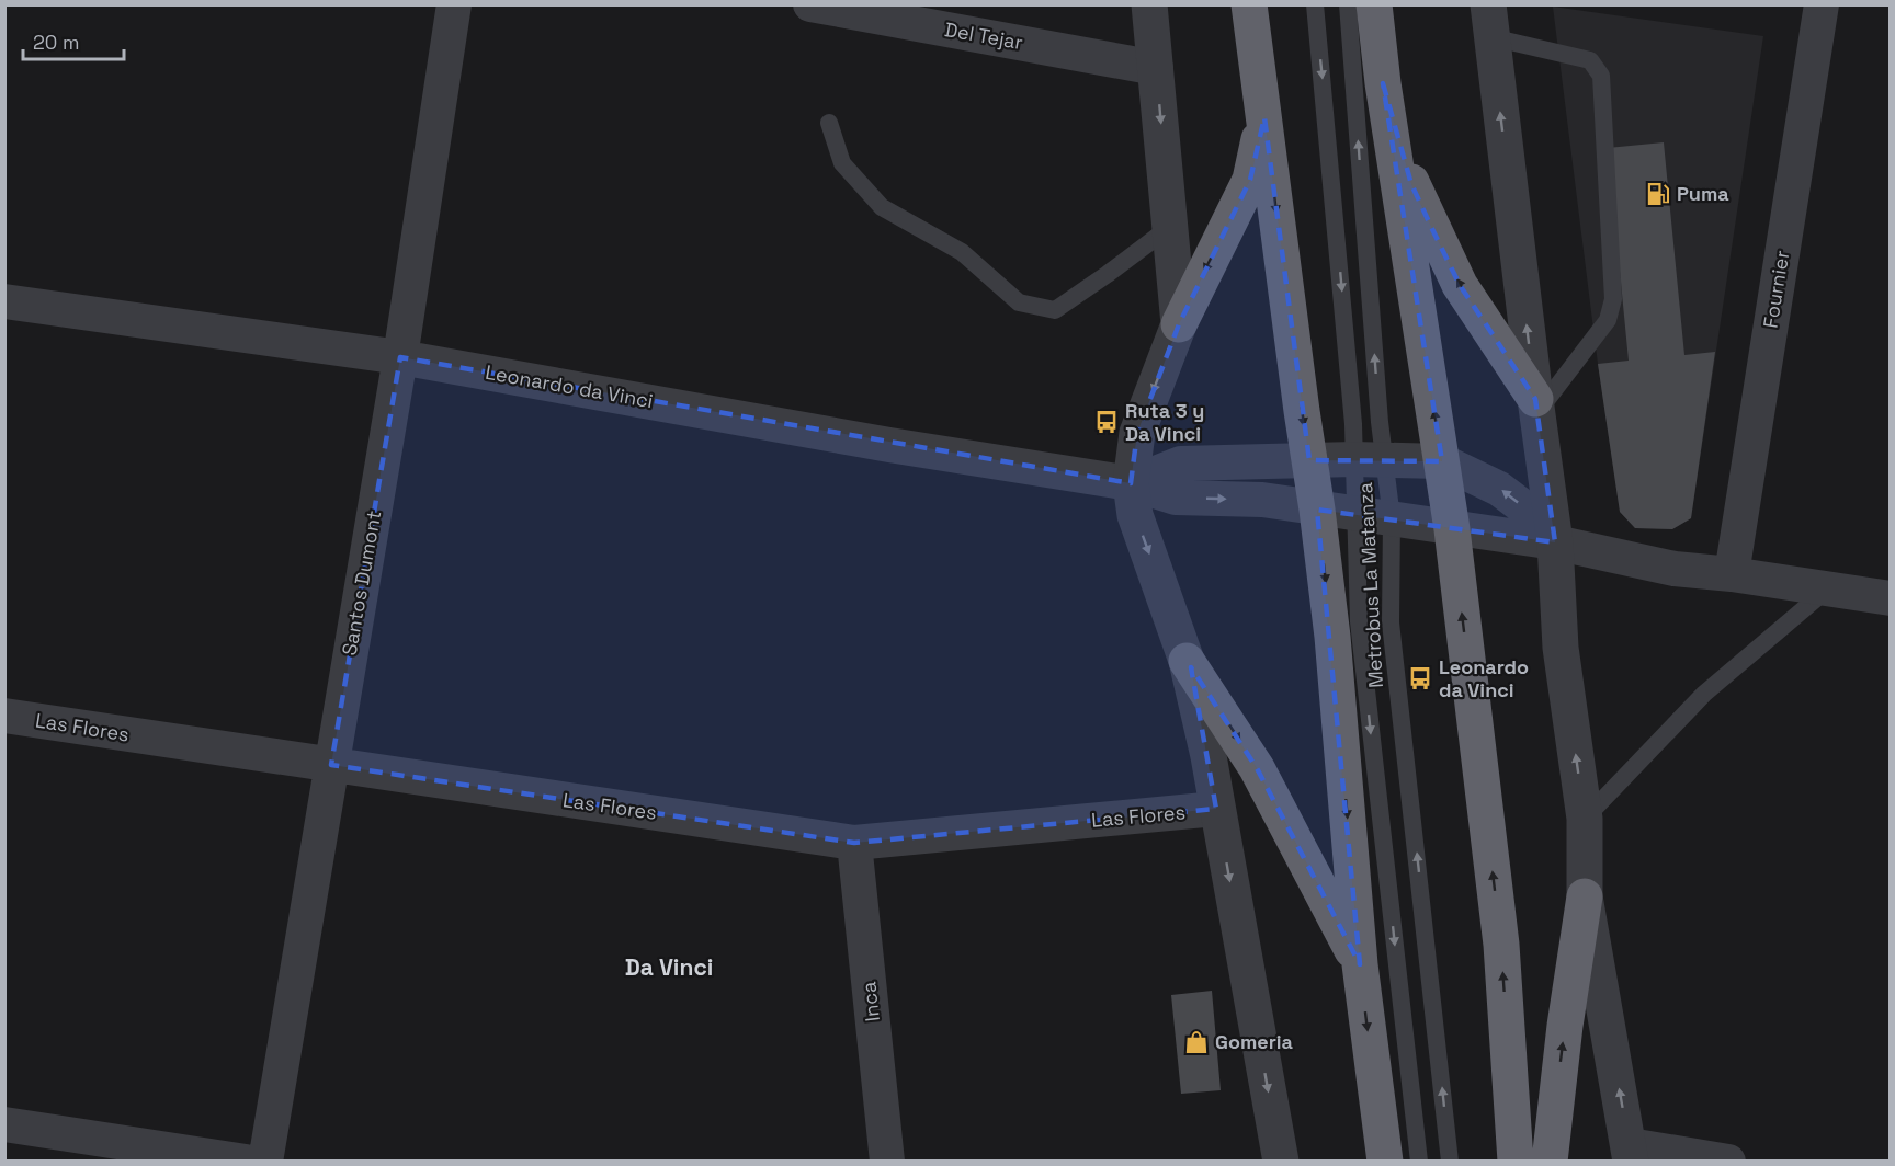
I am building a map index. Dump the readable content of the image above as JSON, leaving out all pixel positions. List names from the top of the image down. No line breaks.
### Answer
{"streets":{"street":["Del Tejar","Fournier","Leonardo da Vinci","Santos Dumont","Las Flores","Inca"],"lane":["Metrobus La Matanza"]},"crossings":[["Fournier","Leonardo da Vinci"],["Leonardo da Vinci","Santos Dumont"],["Leonardo da Vinci","Metrobus La Matanza"],["Santos Dumont","Las Flores"],["Las Flores","Inca"]],"districts":["Da Vinci"],"places":{"fuel station":["Puma"],"bus stop":["Ruta 3 y Da Vinci","Leonardo da Vinci"],"shop":["Gomeria"]},"scale_bar":"20 m"}
